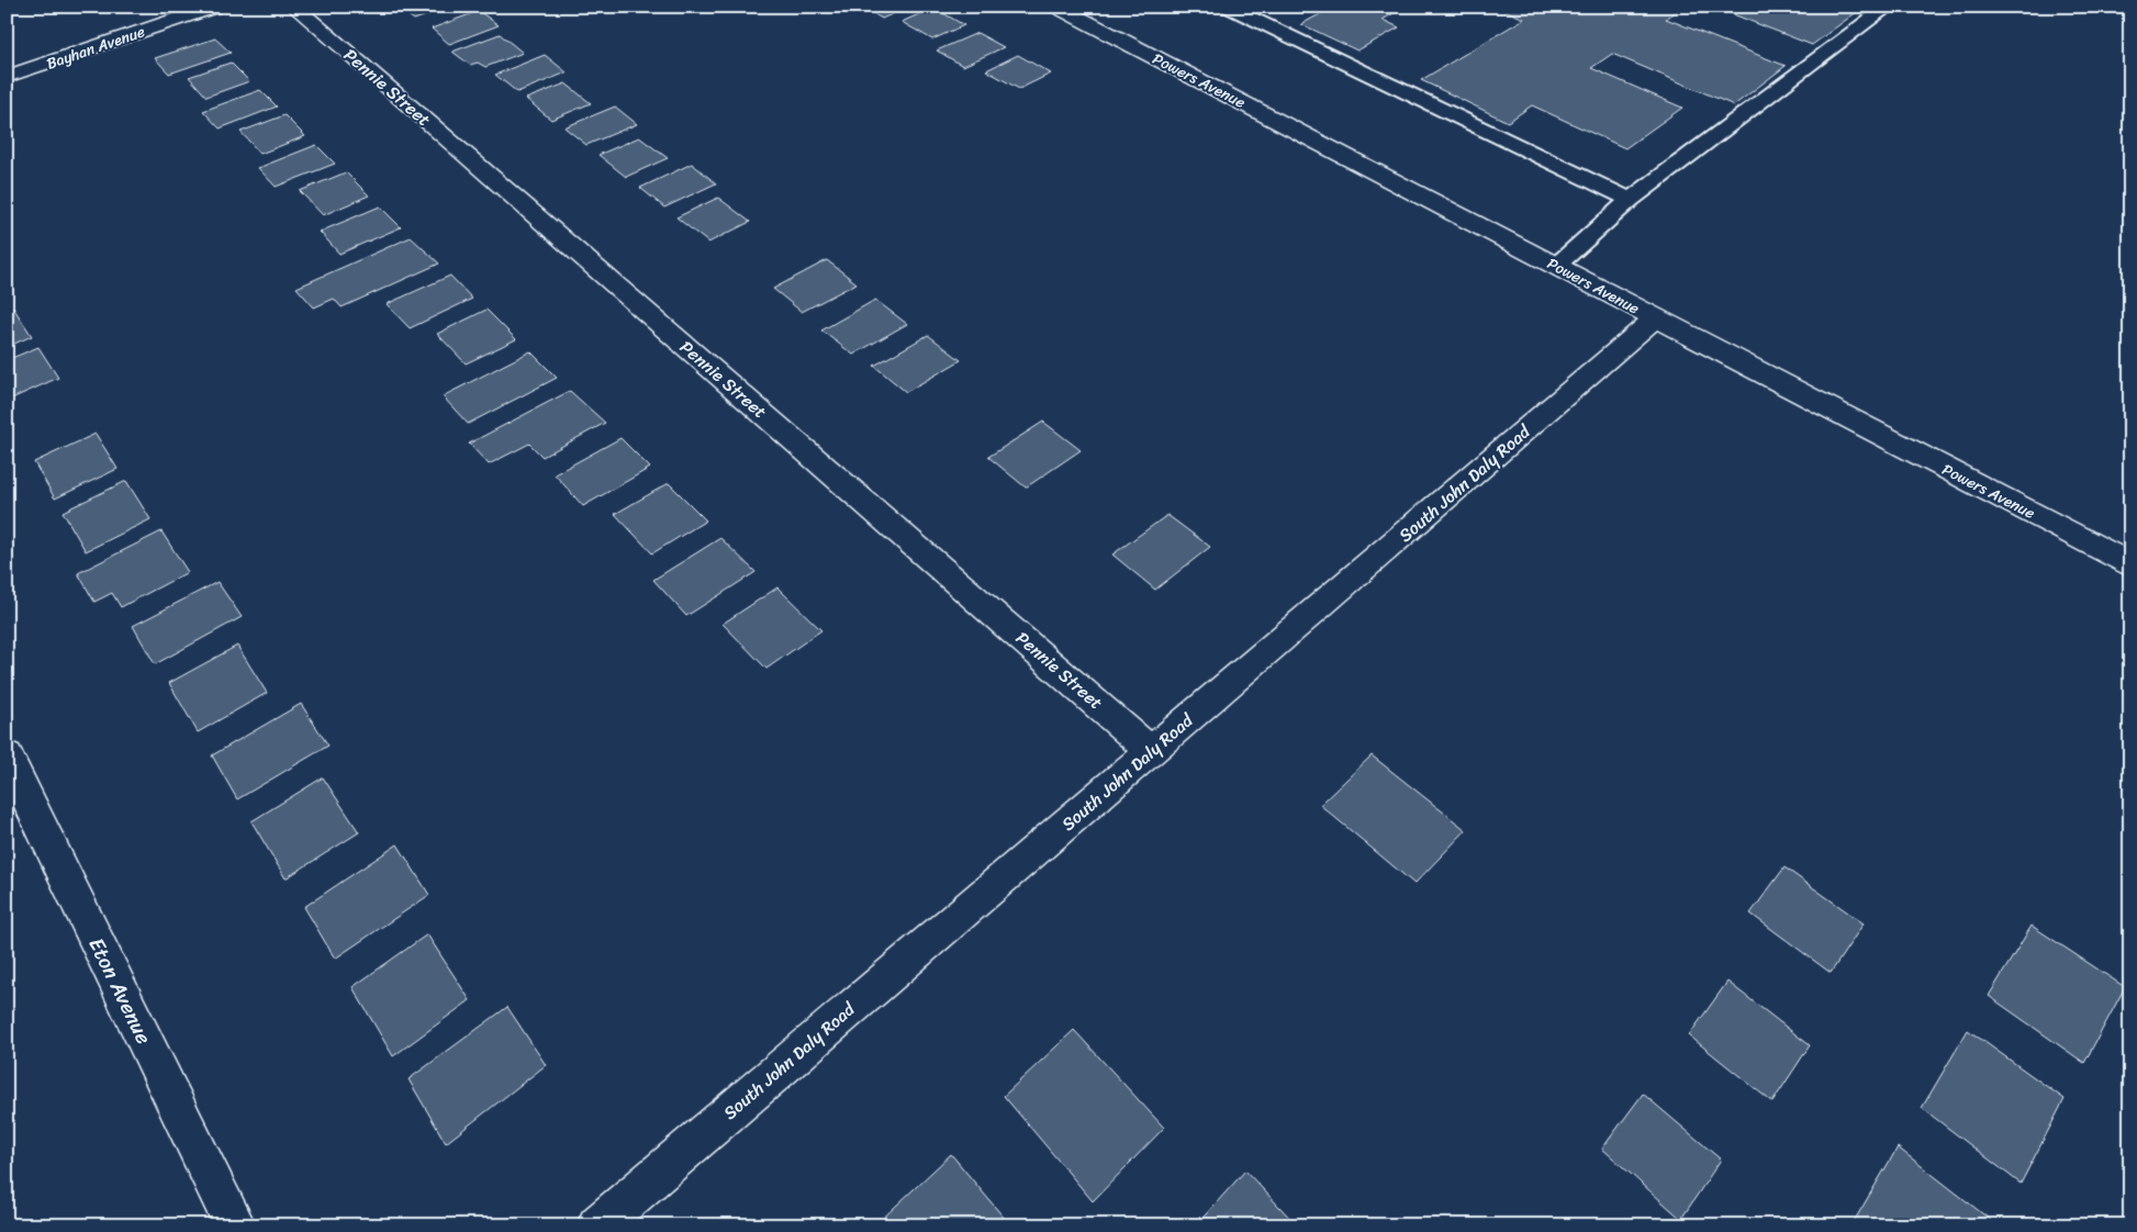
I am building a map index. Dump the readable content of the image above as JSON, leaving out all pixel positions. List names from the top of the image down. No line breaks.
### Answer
{"streets":{"street":["Bayhan Avenue","Powers Avenue","Pennie Street","South John Daly Road","Eton Avenue"]},"crossings":[["Powers Avenue","South John Daly Road"],["Pennie Street","South John Daly Road"]]}
